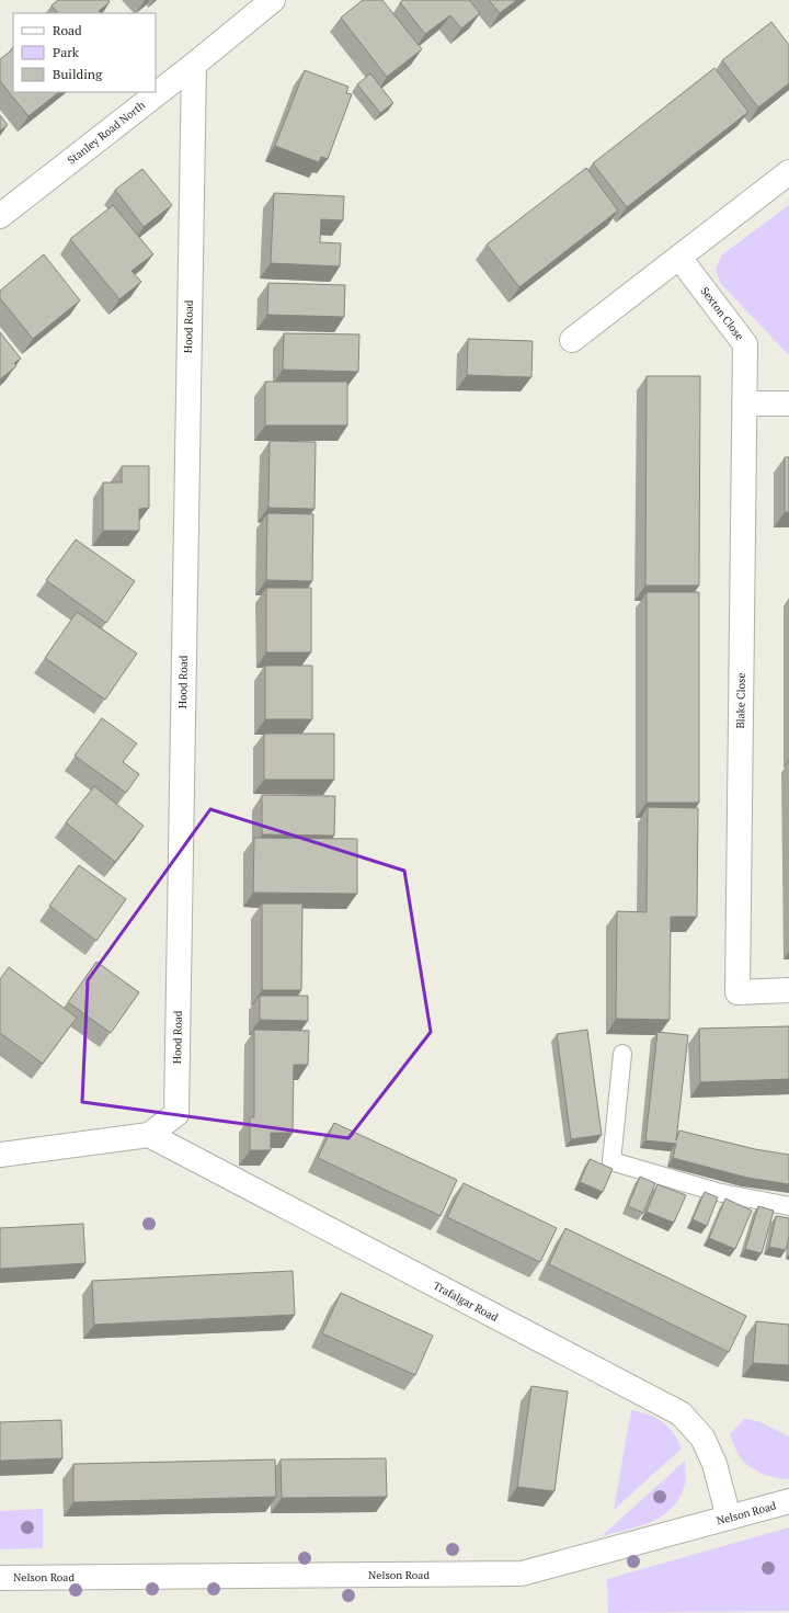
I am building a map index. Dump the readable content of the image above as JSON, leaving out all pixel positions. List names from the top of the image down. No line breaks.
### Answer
{"streets":{"street":["Stanley Road North","Sexton Close","Hood Road","Blake Close","Trafalgar Road","Nelson Road"]},"crossings":[["Stanley Road North","Hood Road"],["Sexton Close","Blake Close"],["Hood Road","Trafalgar Road"],["Trafalgar Road","Nelson Road"]],"legend":["Road","Park","Building"]}
